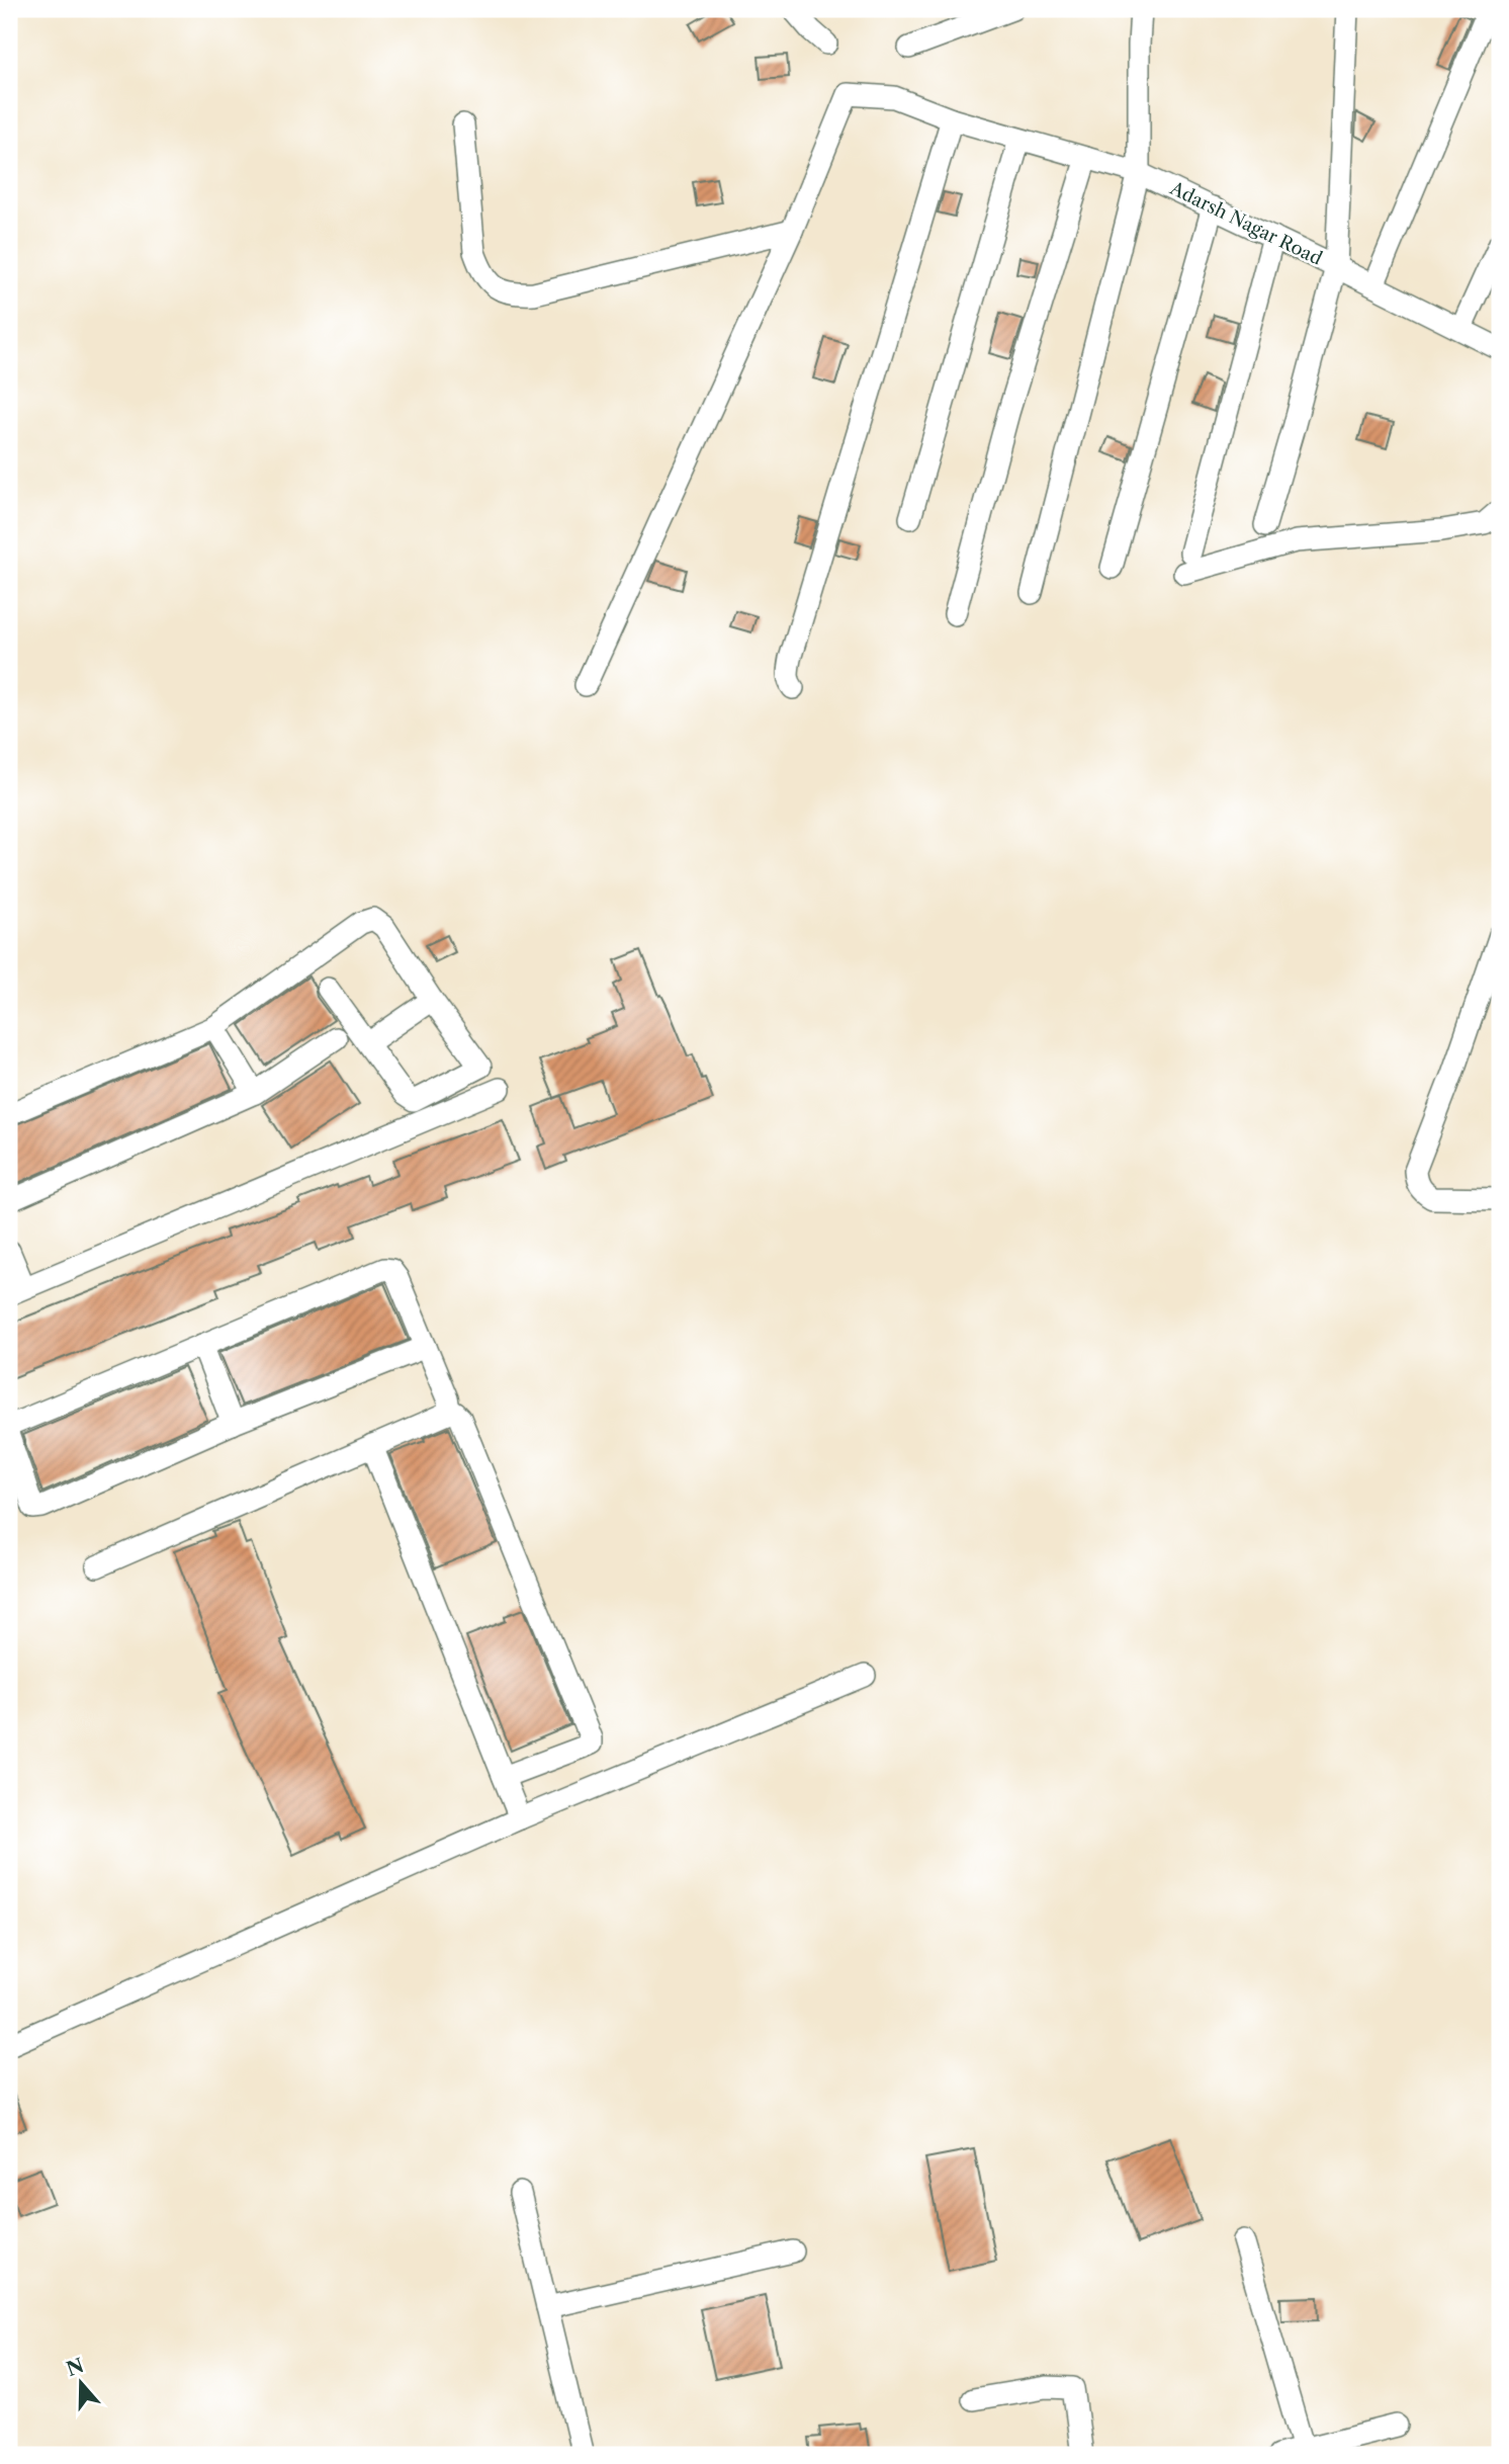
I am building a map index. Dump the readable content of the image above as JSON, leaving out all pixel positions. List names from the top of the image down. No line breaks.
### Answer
{"streets":{"street":["Adarsh Nagar Road"]},"north":"top"}
